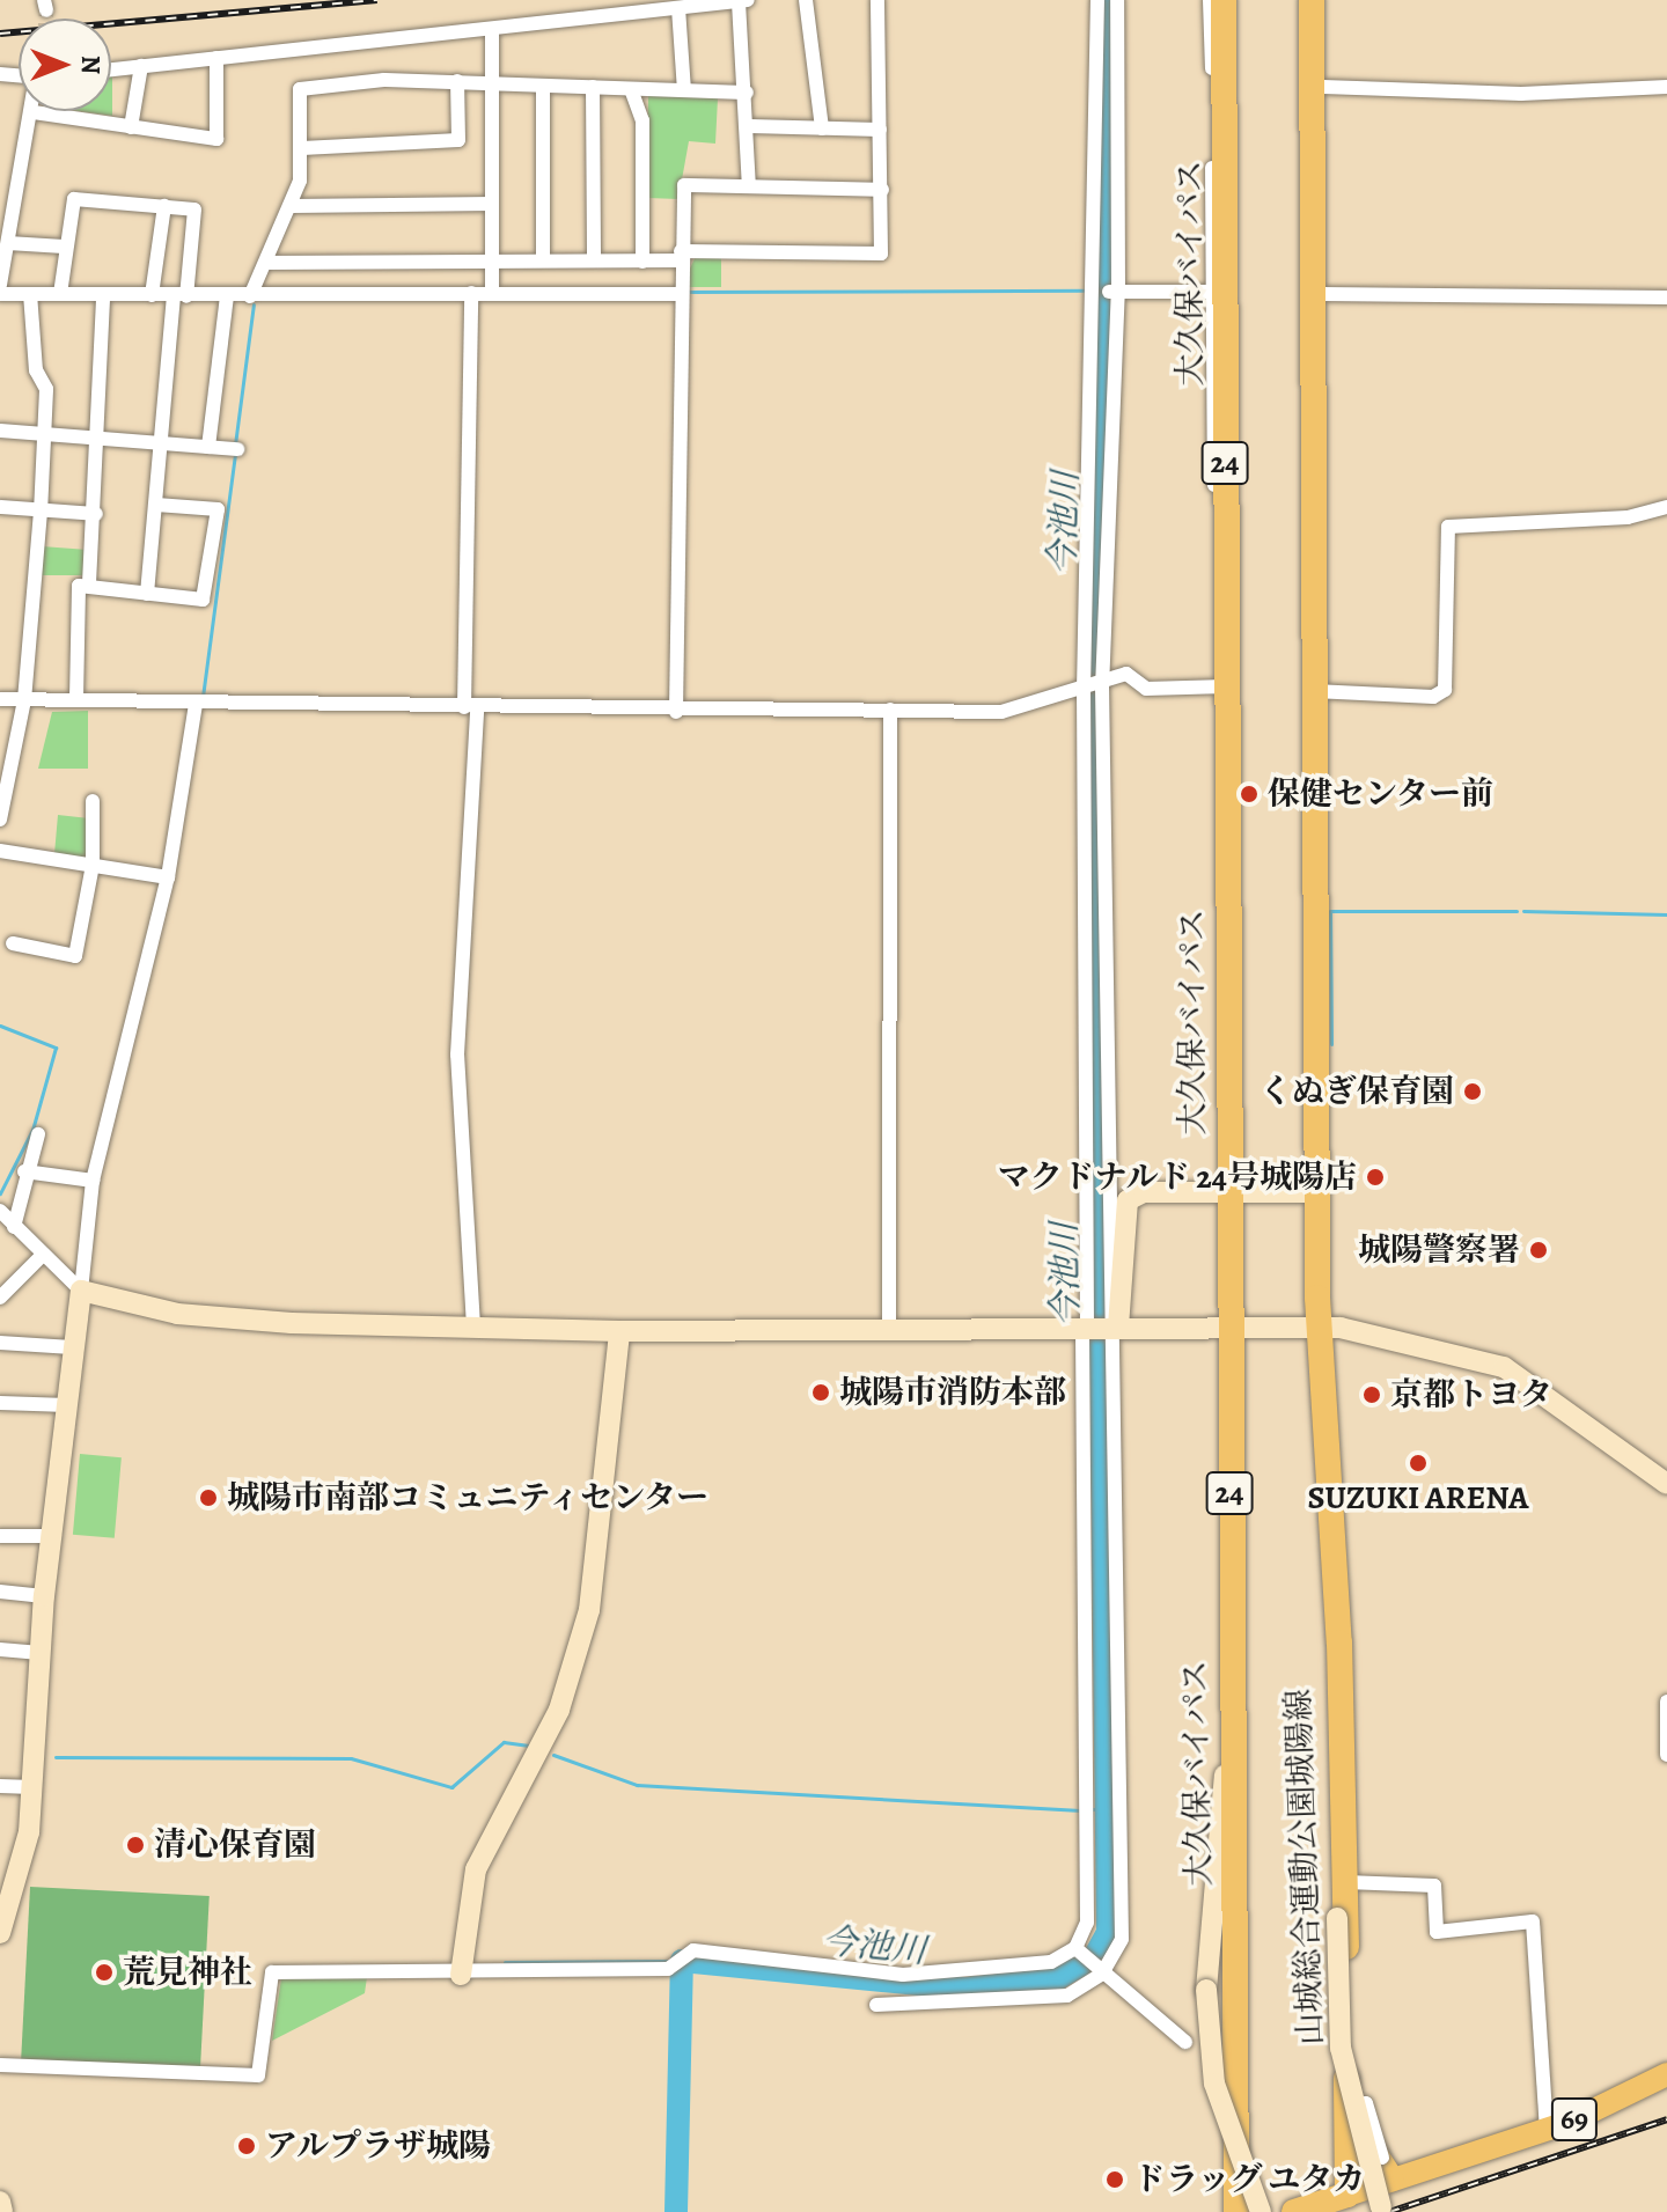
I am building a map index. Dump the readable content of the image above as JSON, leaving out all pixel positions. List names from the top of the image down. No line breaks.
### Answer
{"streets":{"highway":["大久保バイパス","24"],"main road":["69"],"street":["山城総合運動公園城陽線"]},"water":["今池川"],"places":["保健センター前","くぬぎ保育園","マクドナルド 24号城陽店","城陽警察署","城陽市消防本部","京都トヨタ","SUZUKI ARENA","城陽市南部コミュニティセンター","清心保育園","荒見神社","アルプラザ城陽","ドラッグ ユタカ"],"north":"right"}
